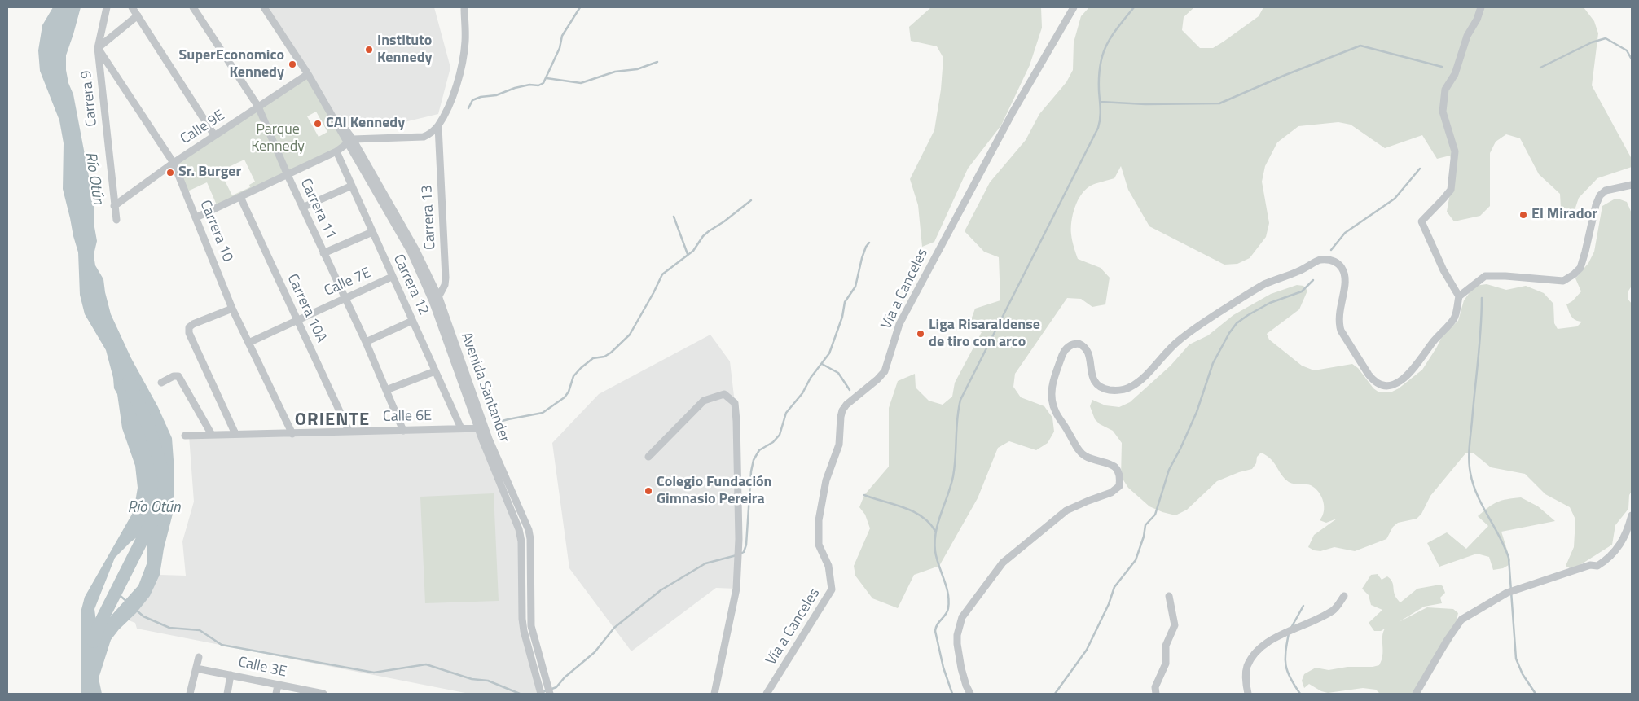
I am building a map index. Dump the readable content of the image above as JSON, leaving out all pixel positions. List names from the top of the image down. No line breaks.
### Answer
{"streets":{"street":["Carrera 9","Calle 9E","Carrera 11","Carrera 13","Carrera 10","Calle 7E","Carrera 12","Vía a Canceles","Carrera 10A","Avenida Santander","Calle 6E","Calle 3E"]},"crossings":[["Carrera 9","Calle 9E"],["Carrera 9","Carrera 10"],["Calle 9E","Carrera 11"],["Calle 9E","Carrera 10"],["Calle 9E","Avenida Santander"],["Carrera 11","Calle 7E"],["Carrera 11","Calle 6E"],["Carrera 13","Avenida Santander"],["Carrera 10","Calle 7E"],["Carrera 10","Calle 6E"],["Calle 7E","Carrera 12"],["Calle 7E","Carrera 10A"],["Carrera 12","Calle 6E"],["Carrera 10A","Calle 6E"],["Avenida Santander","Calle 6E"]],"districts":["ORIENTE"],"water":["Río Otún"],"parks":["Parque Kennedy"],"places":["Instituto Kennedy","SuperEconomico Kennedy","CAI Kennedy","Sr. Burger","El Mirador","Liga Risaraldense de tiro con arco","Colegio Fundación Gimnasio Pereira"]}
